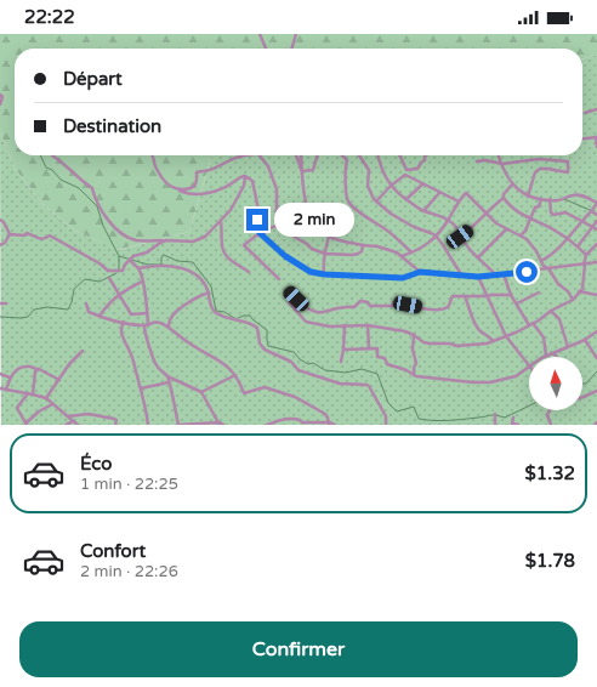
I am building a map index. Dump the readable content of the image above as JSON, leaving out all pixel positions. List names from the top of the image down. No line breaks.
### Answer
{"north":"top","page":{"status":"22:22","banner":["Départ","Destination"],"bubble":"2 min","list":[{"name":"Éco","note":"1 min · 22:25","value":"$1.32"},{"name":"Confort","note":"2 min · 22:26","value":"$1.78"}],"buttons":"Confirmer"}}
